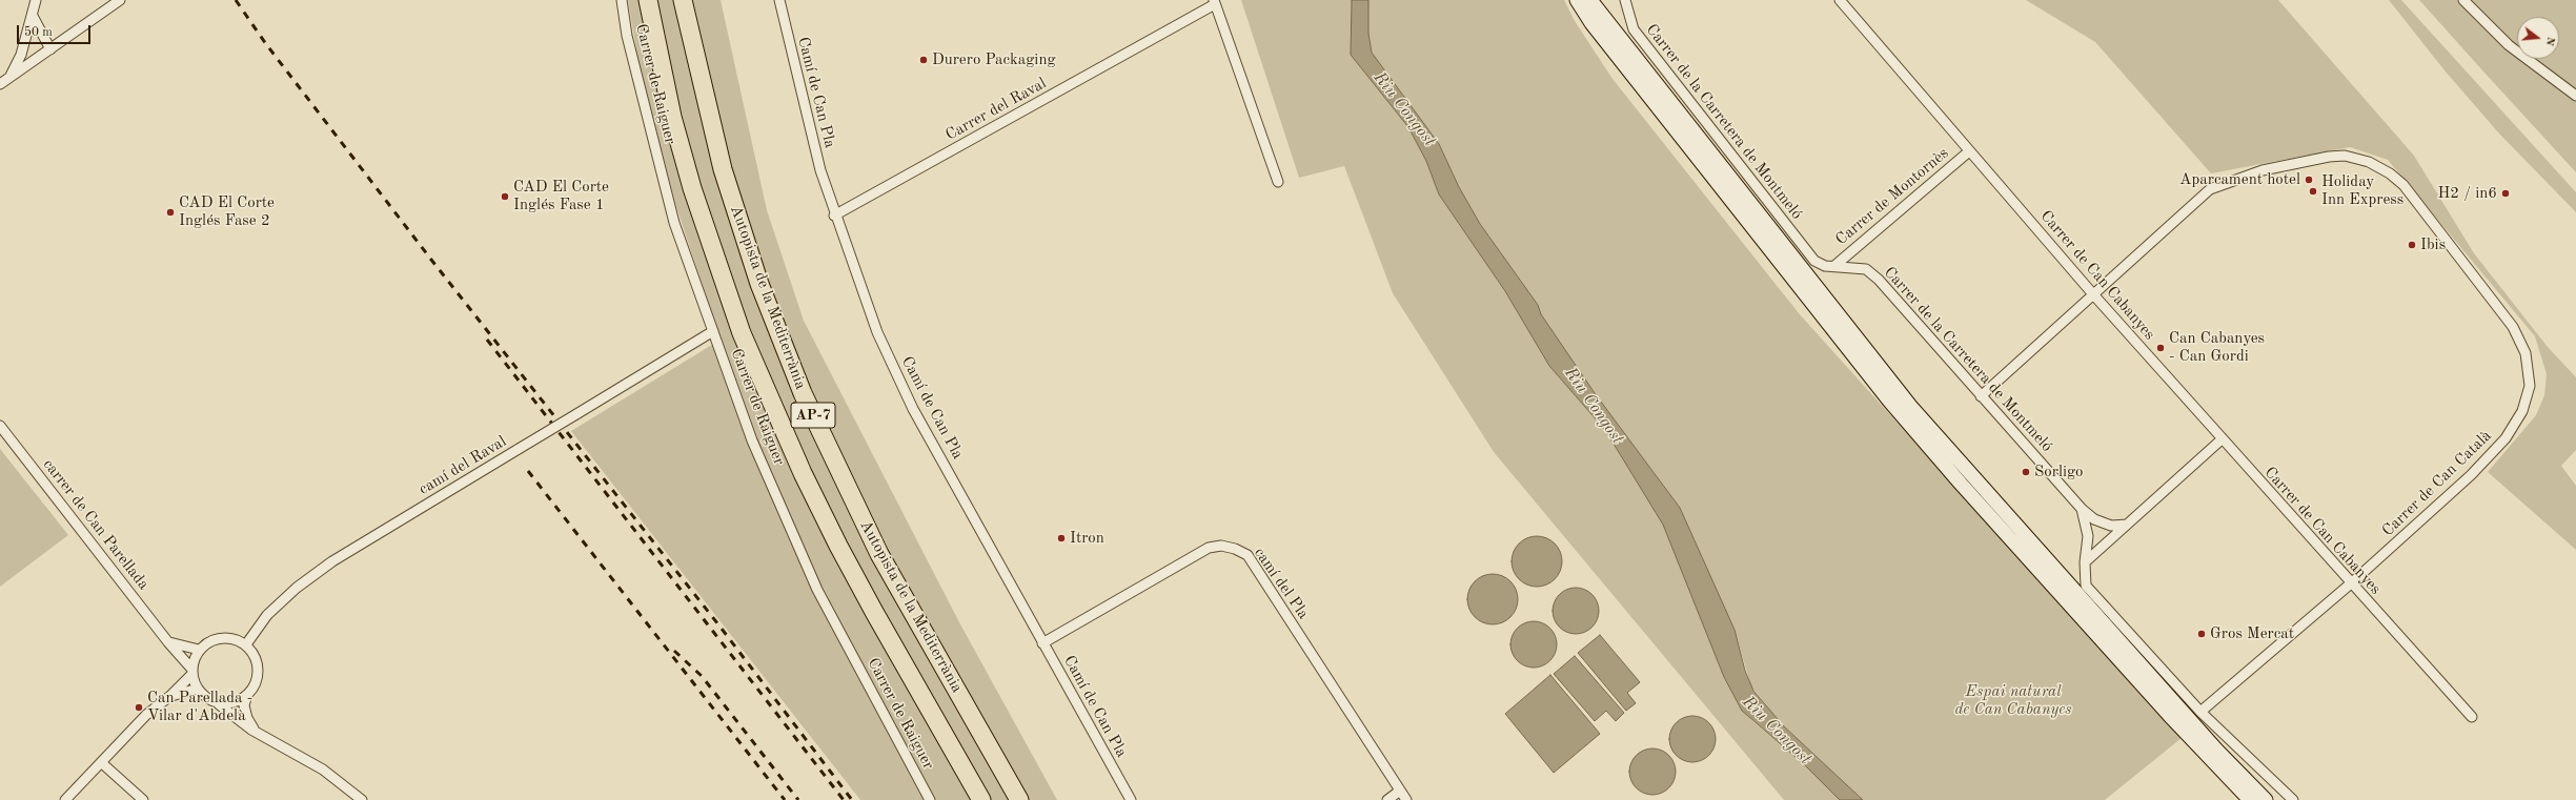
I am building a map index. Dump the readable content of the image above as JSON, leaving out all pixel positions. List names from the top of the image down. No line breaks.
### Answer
{"streets":{"highway":["Autopista de la Mediterrània","AP-7"],"street":["Carrer de Raiguer","Camí de Can Pla","Carrer del Raval","Carrer de la Carretera de Montmeló","Carrer de Montornès","Carrer de Can Cabanyes","camí del Raval","Carrer de Can Català","carrer de Can Parellada","camí del Pla"]},"crossings":[["Carrer de Raiguer","camí del Raval"],["Camí de Can Pla","Carrer del Raval"],["Camí de Can Pla","camí del Pla"],["Carrer de la Carretera de Montmeló","Carrer de Montornès"],["Carrer de la Carretera de Montmeló","Carrer de Can Català"],["Carrer de Montornès","Carrer de Can Cabanyes"],["Carrer de Can Cabanyes","Carrer de Can Català"],["camí del Raval","carrer de Can Parellada"]],"water":["Riu Congost"],"parks":["Espai natural de Can Cabanyes"],"places":["Durero Packaging","Aparcament hotel","Holiday Inn Express","H2 / in6","CAD El Corte Inglés Fase 1","CAD El Corte Inglés Fase 2","Ibis","Can Cabanyes - Can Gordi","Sorligo","Itron","Gros Mercat","Can Parellada - Vilar d'Abdelà"],"scale_bar":"50 m","north":"right"}
